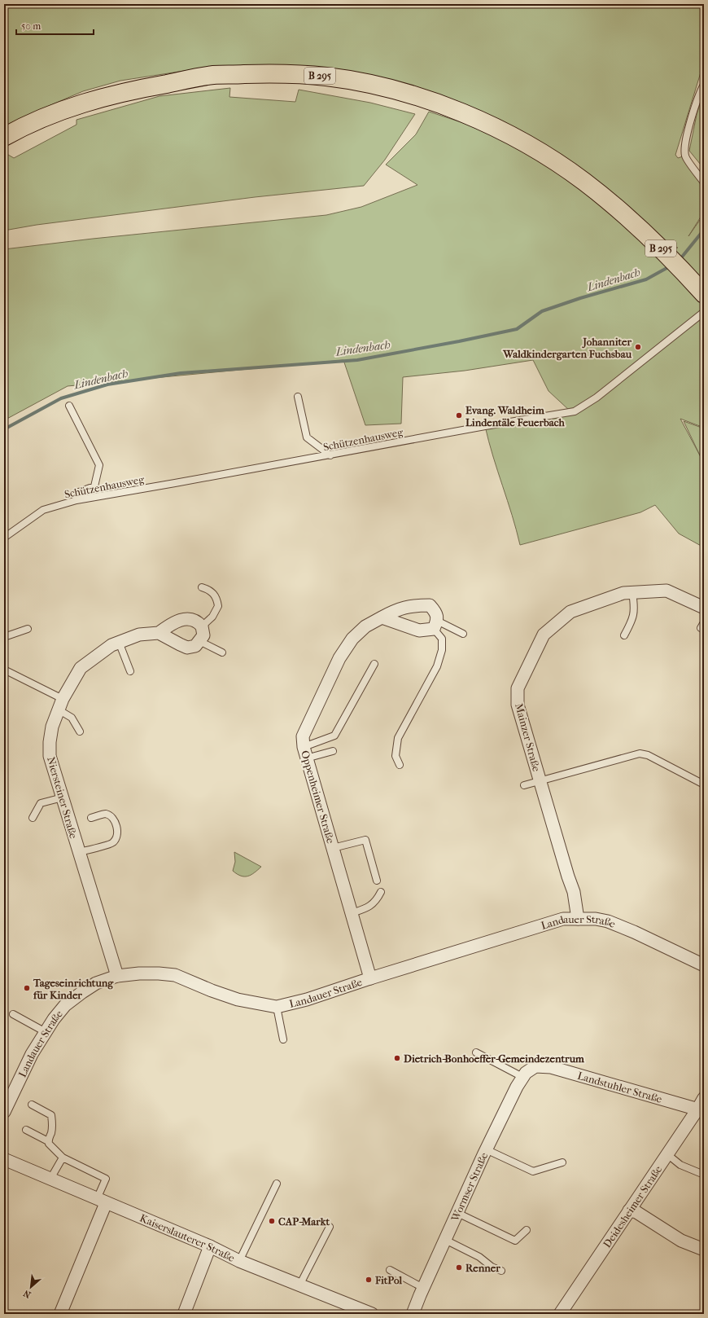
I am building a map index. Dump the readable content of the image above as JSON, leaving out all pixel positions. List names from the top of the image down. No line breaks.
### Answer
{"streets":{"main road":["B 295"],"street":["Mainzer Straße","Oppenheimer Straße","Niersteiner Straße","Landauer Straße","Landstuhler Straße","Wormser Straße","Deidesheimer Straße","Kaiserslauterer Straße"],"lane":["Schützenhausweg"]},"crossings":[["Mainzer Straße","Landauer Straße"],["Oppenheimer Straße","Landauer Straße"],["Niersteiner Straße","Landauer Straße"],["Landstuhler Straße","Wormser Straße"],["Landstuhler Straße","Deidesheimer Straße"]],"water":["Lindenbach"],"places":["Johanniter Waldkindergarten Fuchsbau","Evang. Waldheim Lindentäle Feuerbach","Tageseinrichtung für Kinder","Dietrich-Bonhoeffer-Gemeindezentrum","CAP-Markt","Renner","FitPol"],"scale_bar":"50 m","north":"bottom left"}
